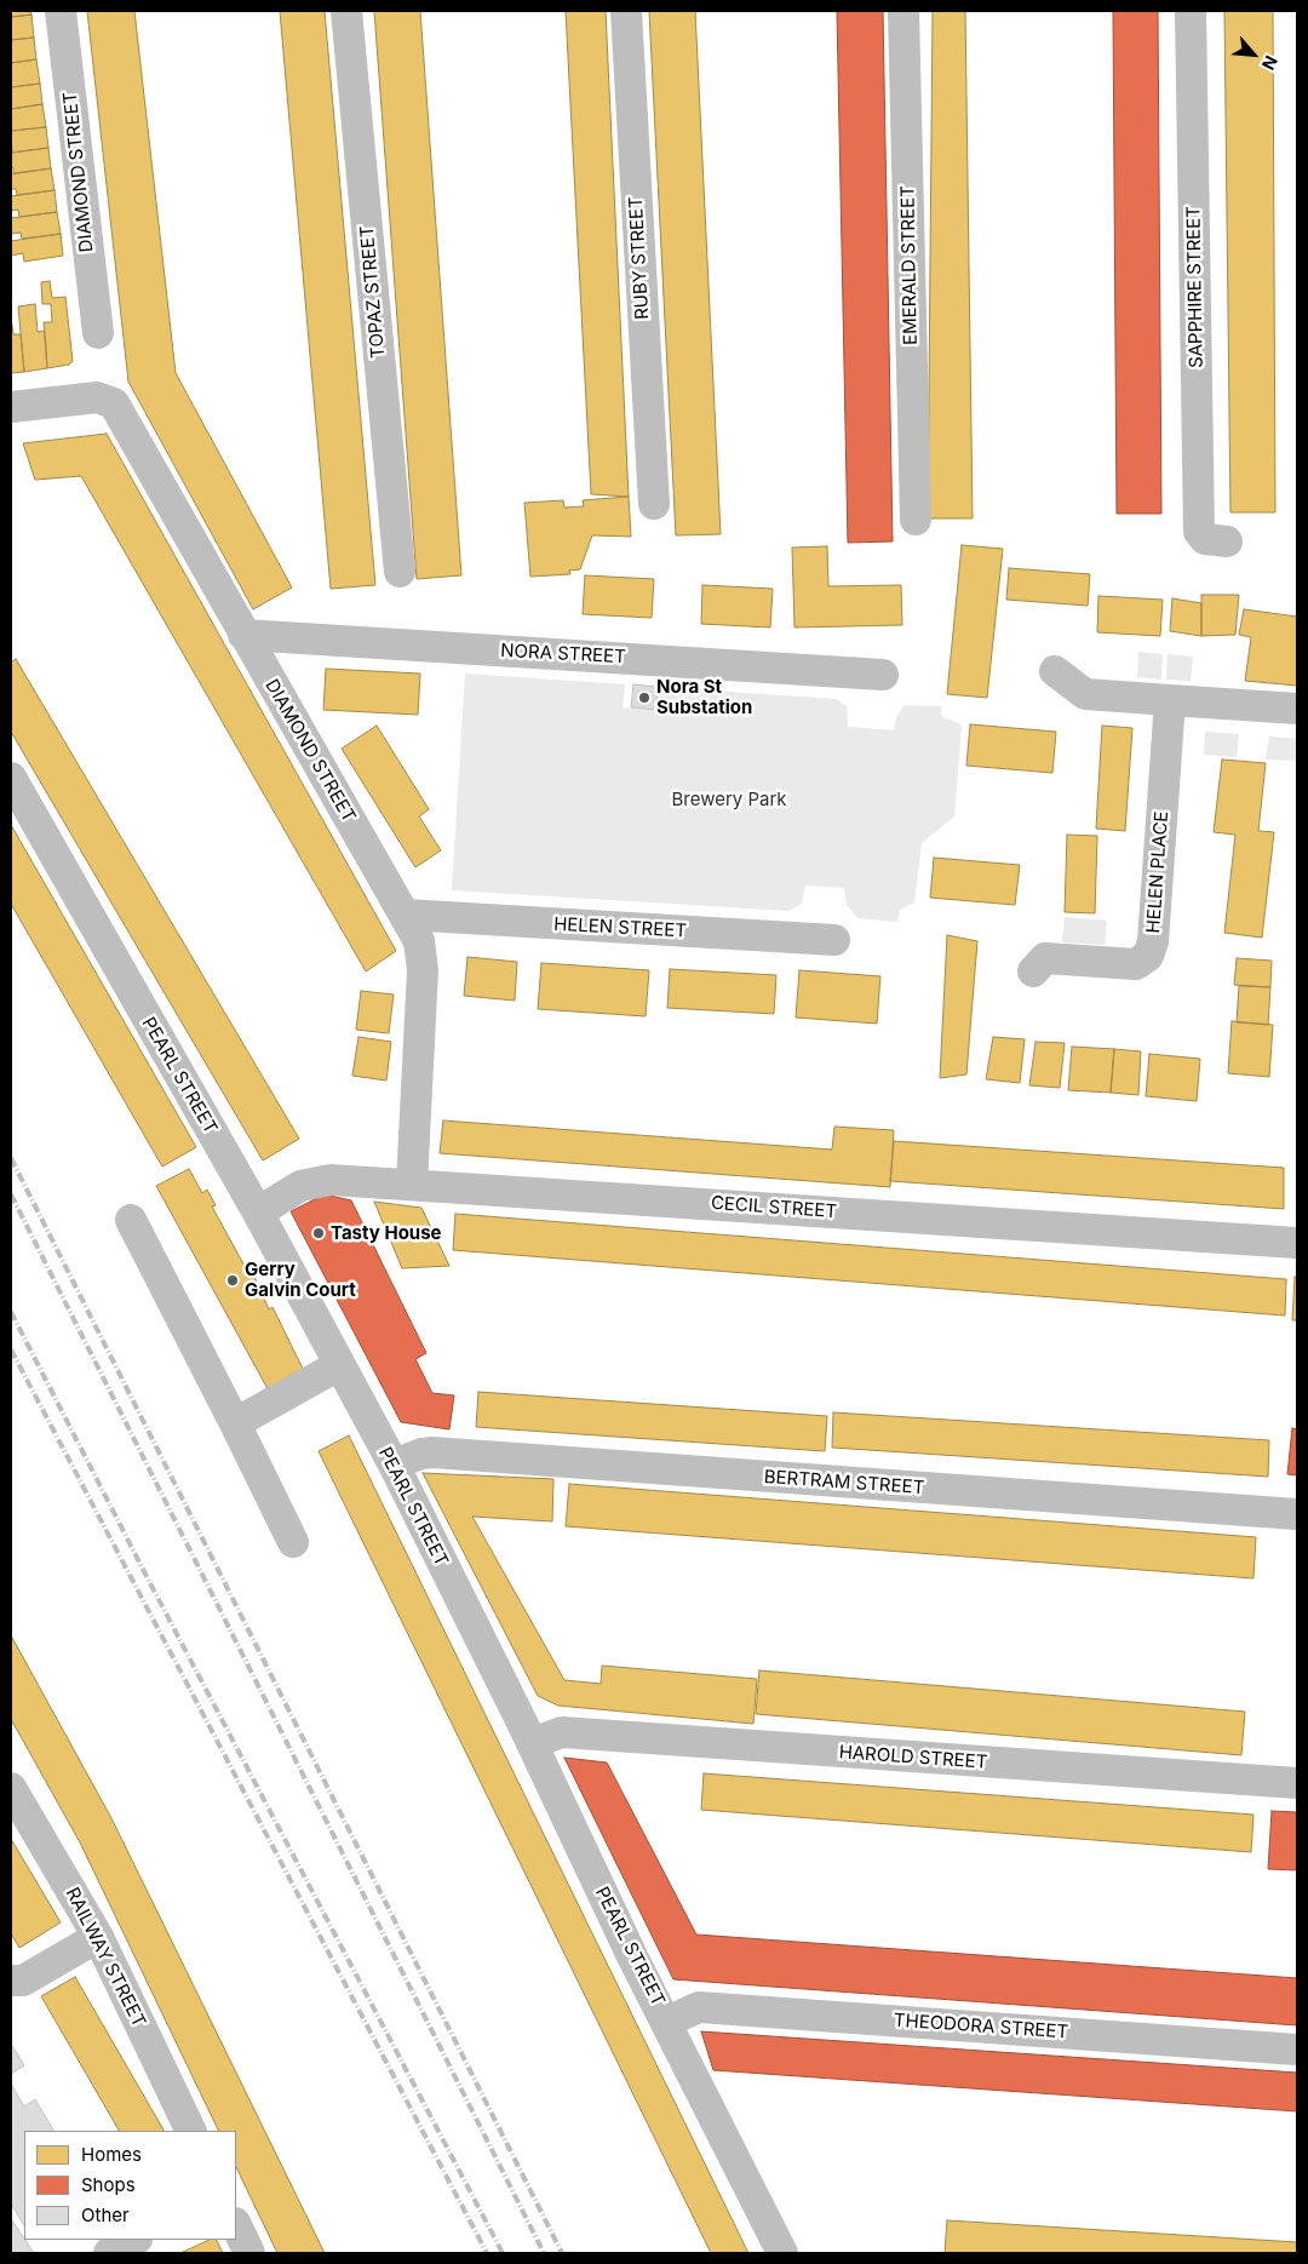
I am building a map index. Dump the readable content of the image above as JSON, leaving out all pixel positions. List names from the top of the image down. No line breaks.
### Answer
{"streets":{"street":["DIAMOND STREET","RUBY STREET","EMERALD STREET","SAPPHIRE STREET","TOPAZ STREET","NORA STREET","HELEN PLACE","HELEN STREET","PEARL STREET","CECIL STREET","BERTRAM STREET","HAROLD STREET","RAILWAY STREET","THEODORA STREET"]},"crossings":[["DIAMOND STREET","NORA STREET"],["DIAMOND STREET","HELEN STREET"],["DIAMOND STREET","CECIL STREET"],["PEARL STREET","CECIL STREET"],["PEARL STREET","BERTRAM STREET"],["PEARL STREET","HAROLD STREET"],["PEARL STREET","THEODORA STREET"]],"parks":["Brewery Park"],"places":["Nora St Substation","Tasty House","Gerry Galvin Court"],"legend":["Homes","Shops","Other"],"north":"bottom right"}
